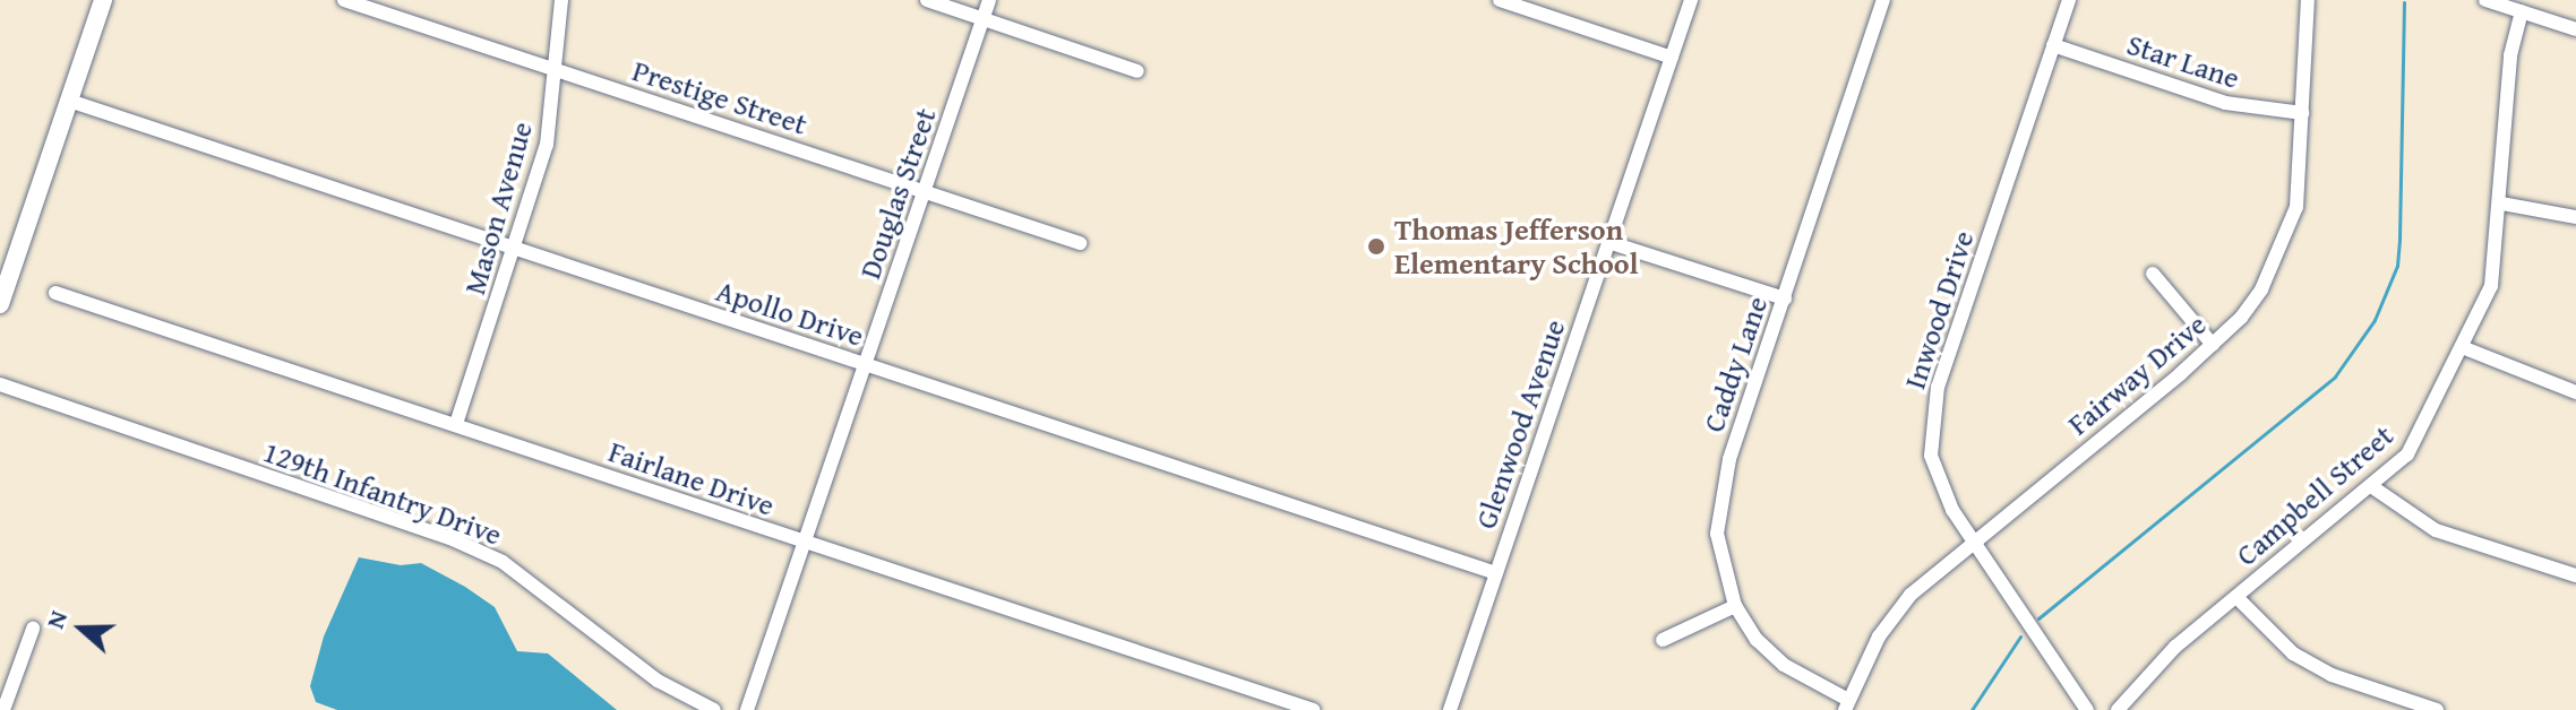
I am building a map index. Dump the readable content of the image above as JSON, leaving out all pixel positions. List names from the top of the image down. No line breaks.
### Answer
{"streets":{"street":["Star Lane","Prestige Street","Douglas Street","Mason Avenue","Inwood Drive","Apollo Drive","Caddy Lane","Fairway Drive","Glenwood Avenue","Fairlane Drive","129th Infantry Drive","Campbell Street"]},"crossings":[["Star Lane","Inwood Drive"],["Star Lane","Fairway Drive"],["Prestige Street","Douglas Street"],["Prestige Street","Mason Avenue"],["Douglas Street","Apollo Drive"],["Douglas Street","Fairlane Drive"],["Mason Avenue","Apollo Drive"],["Mason Avenue","Fairlane Drive"],["Inwood Drive","Fairway Drive"],["Apollo Drive","Glenwood Avenue"],["Caddy Lane","Fairway Drive"]],"places":["Thomas Jefferson Elementary School"],"north":"left"}
